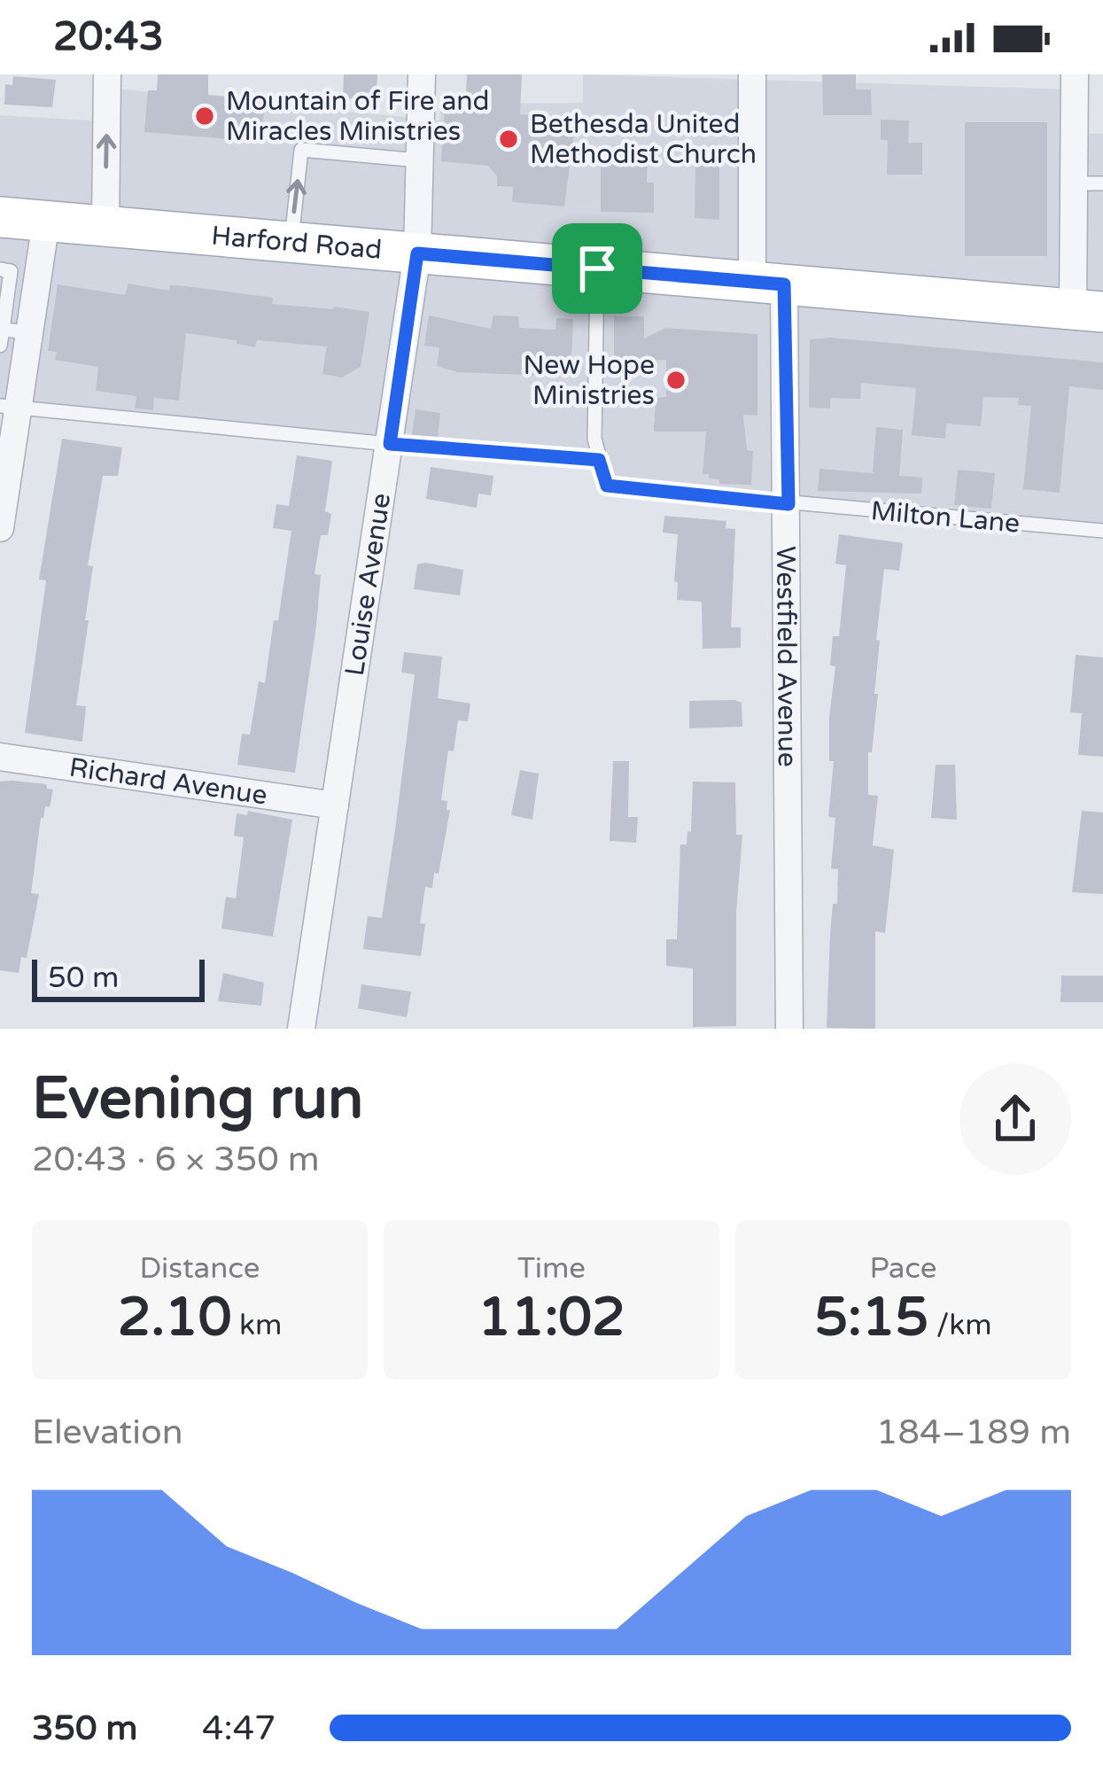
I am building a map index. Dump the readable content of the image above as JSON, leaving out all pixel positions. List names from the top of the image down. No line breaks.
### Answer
{"streets":{"main road":["Harford Road"],"street":["Louise Avenue","Westfield Avenue","Richard Avenue"],"lane":["Milton Lane"]},"crossings":[["Harford Road","Louise Avenue"],["Harford Road","Westfield Avenue"],["Milton Lane","Westfield Avenue"],["Louise Avenue","Richard Avenue"]],"places":["Mountain of Fire and Miracles Ministries","Bethesda United Methodist Church","New Hope Ministries"],"scale_bar":"50 m","page":{"status":"20:43","scale":"50 m","heading":["Evening run","20:43 · 6 × 350 m"],"stats":[["Distance","2.10 km"],["Time","11:02"],["Pace","5:15 /km"]],"chart":["Elevation","184–189 m"],"list":[{"name":"350 m","note":"4:47"}]}}
